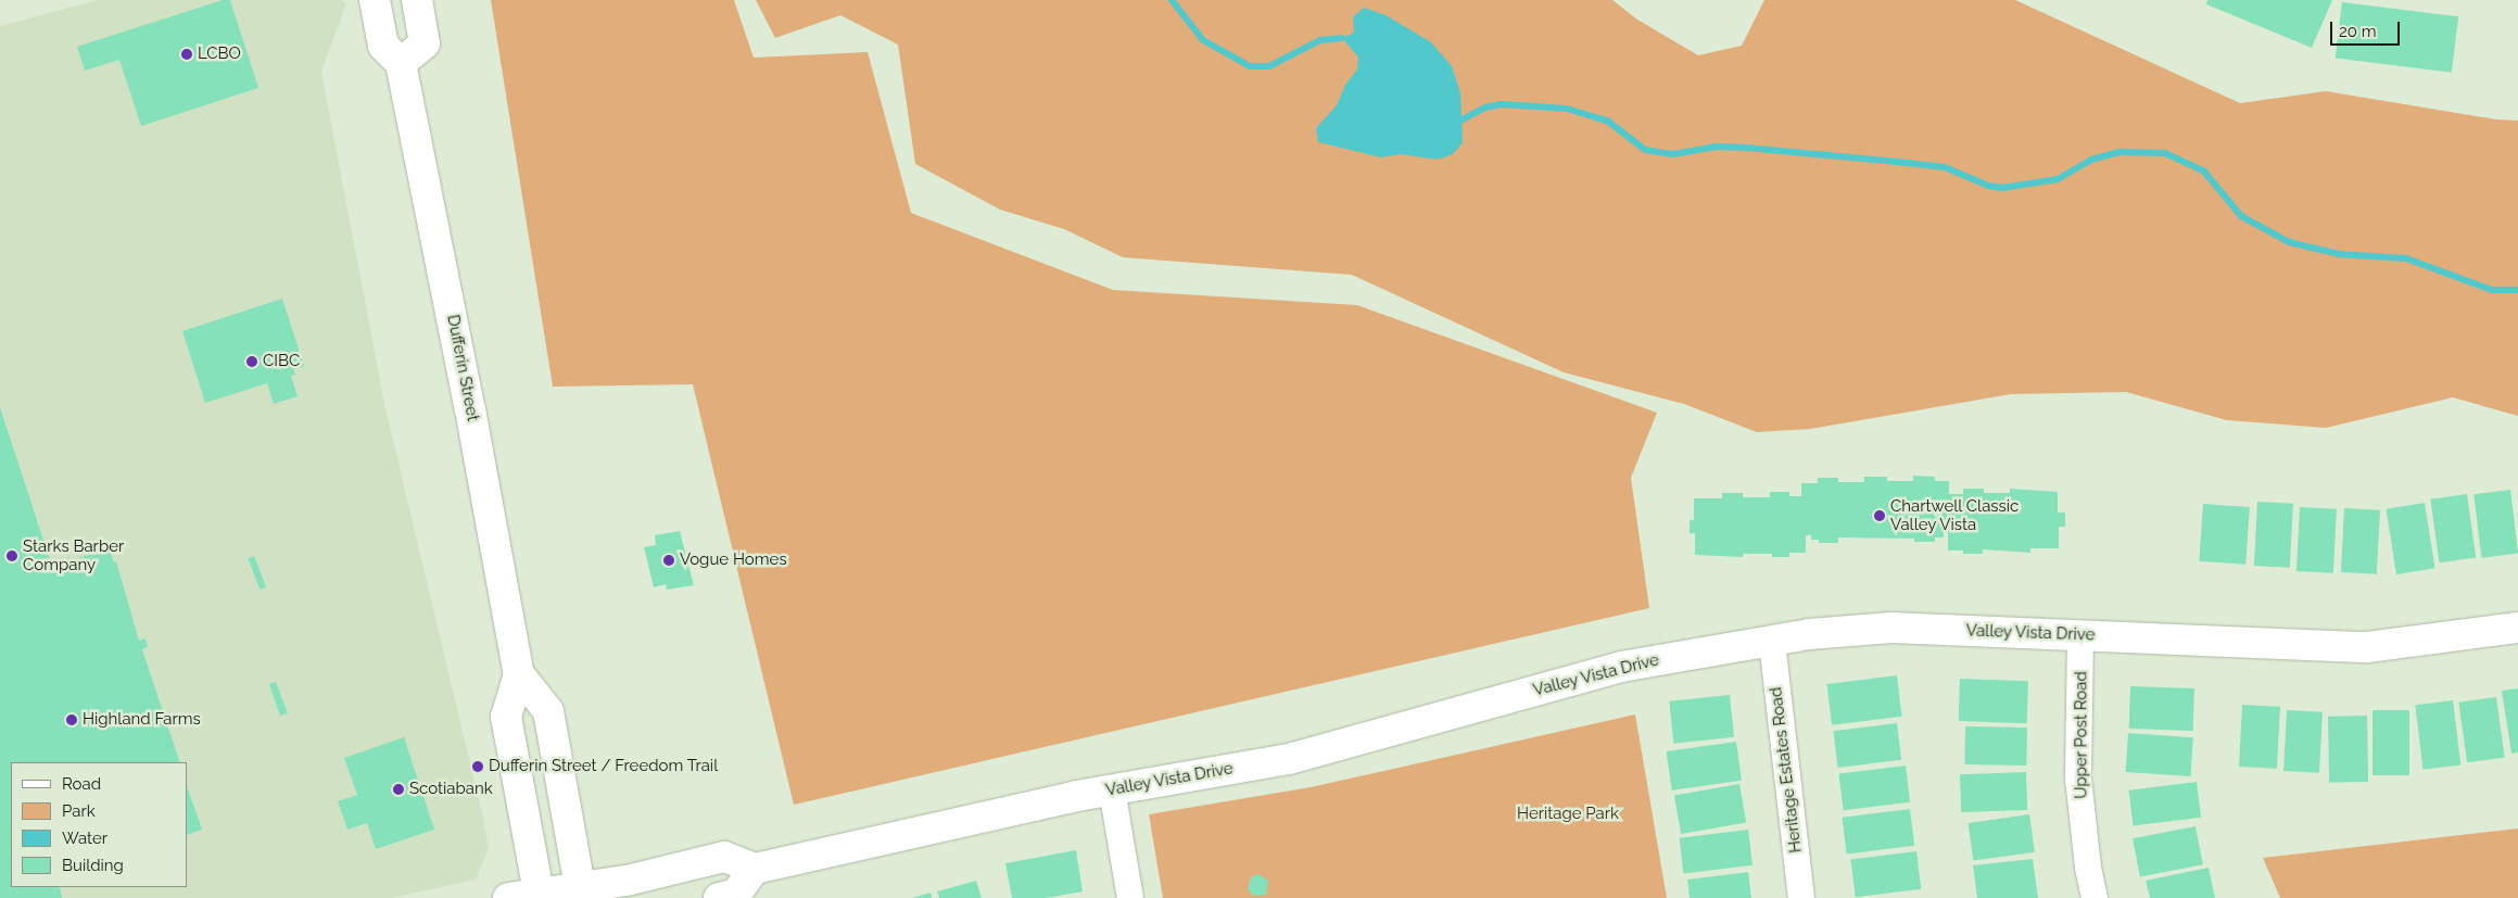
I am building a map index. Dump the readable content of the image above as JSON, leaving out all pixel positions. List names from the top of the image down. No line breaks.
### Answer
{"streets":{"street":["Dufferin Street","Valley Vista Drive","Upper Post Road","Heritage Estates Road"]},"crossings":[["Valley Vista Drive","Upper Post Road"],["Valley Vista Drive","Heritage Estates Road"]],"parks":["Heritage Park"],"places":["LCBO","CIBC","Chartwell Classic Valley Vista","Starks Barber Company","Vogue Homes","Highland Farms","Dufferin Street / Freedom Trail","Scotiabank"],"legend":["Road","Park","Water","Building"],"scale_bar":"20 m"}
